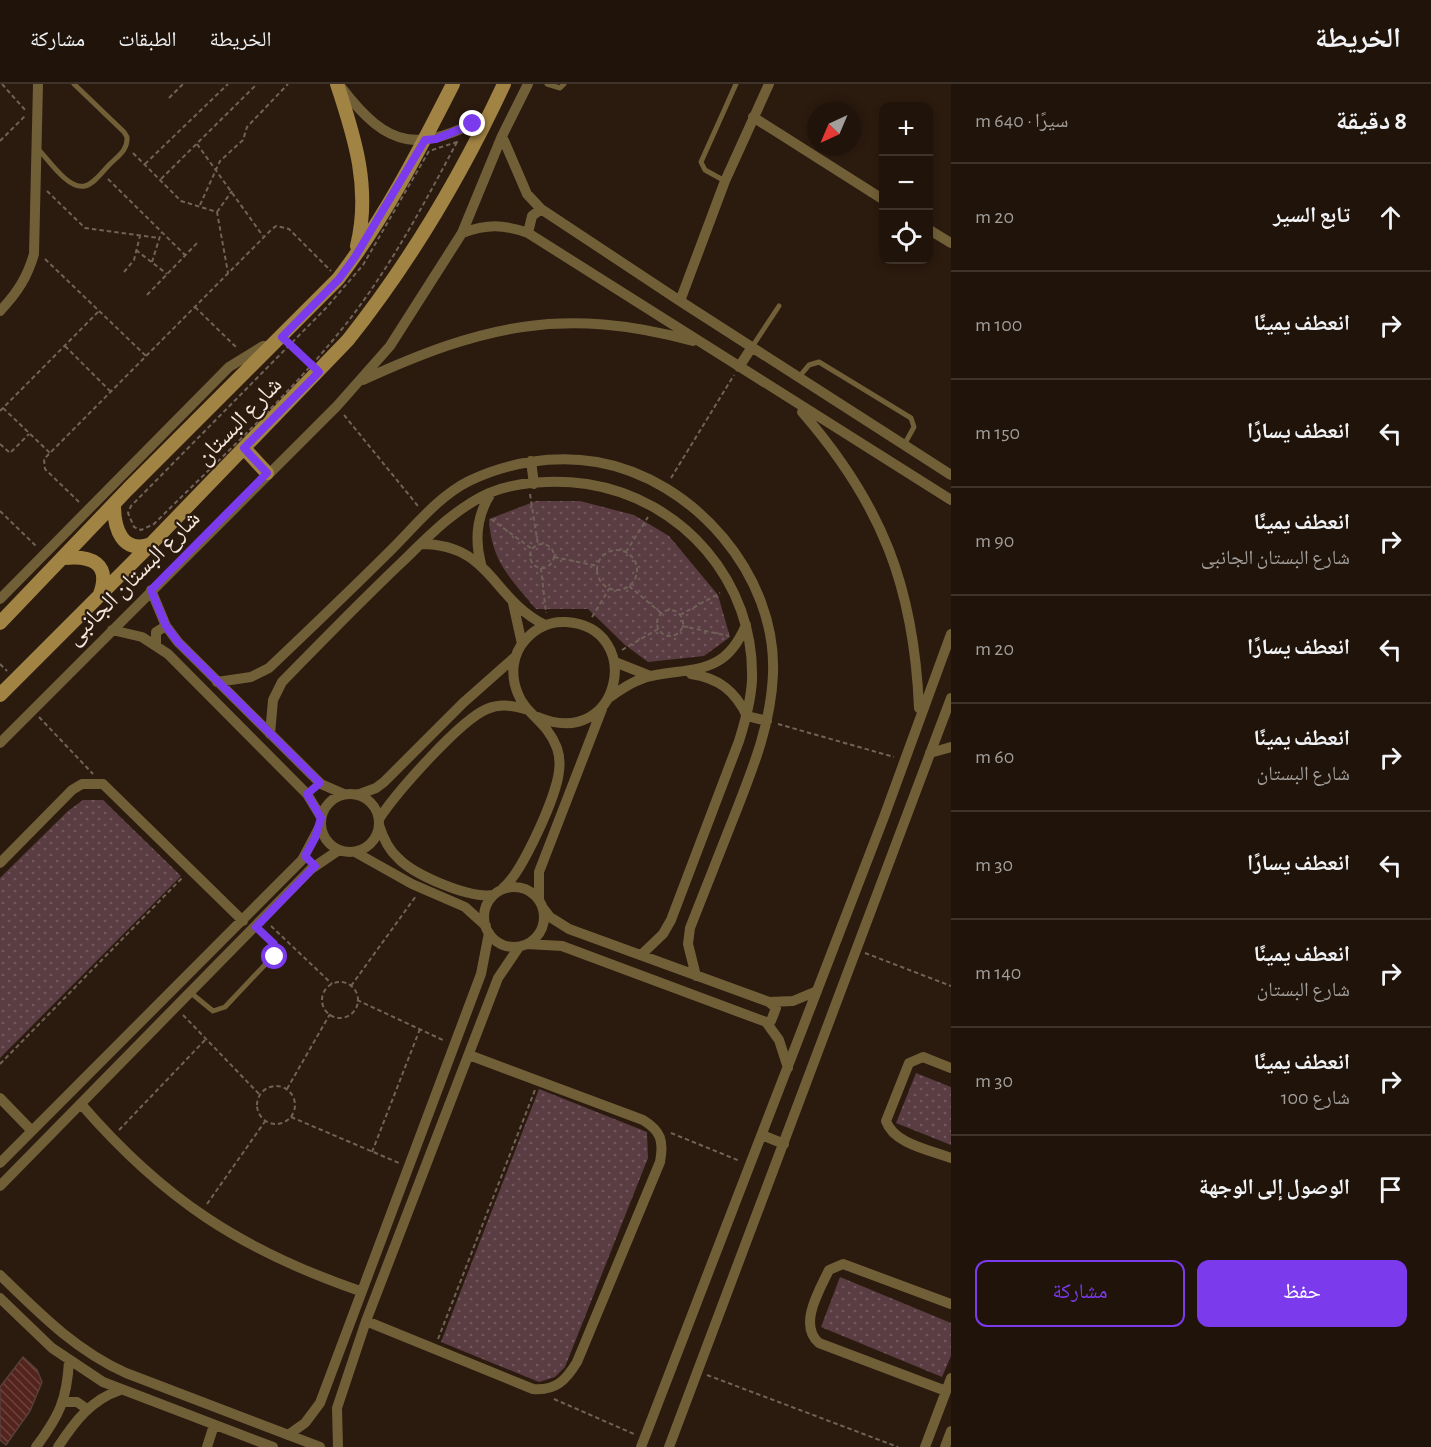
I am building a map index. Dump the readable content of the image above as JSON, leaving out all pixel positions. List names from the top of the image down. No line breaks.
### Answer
{"streets":{"street":["شارع البستان","شارع البستان الجانبى"]},"north":"bottom left","page":{"header":"الخريطة","nav":["الخريطة","الطبقات","مشاركة"],"heading":["8 دقيقة","سيرًا · 640 m"],"map_buttons":["+","−"],"list":[["تابع السير","20 m"],["انعطف يمينًا","100 m"],["انعطف يسارًا","150 m"],["انعطف يمينًا","شارع البستان الجانبى","90 m"],["انعطف يسارًا","20 m"],["انعطف يمينًا","شارع البستان","60 m"],["انعطف يسارًا","30 m"],["انعطف يمينًا","شارع البستان","140 m"],["انعطف يمينًا","شارع 100","30 m"],"الوصول إلى الوجهة"],"buttons":["حفظ","مشاركة"]}}
